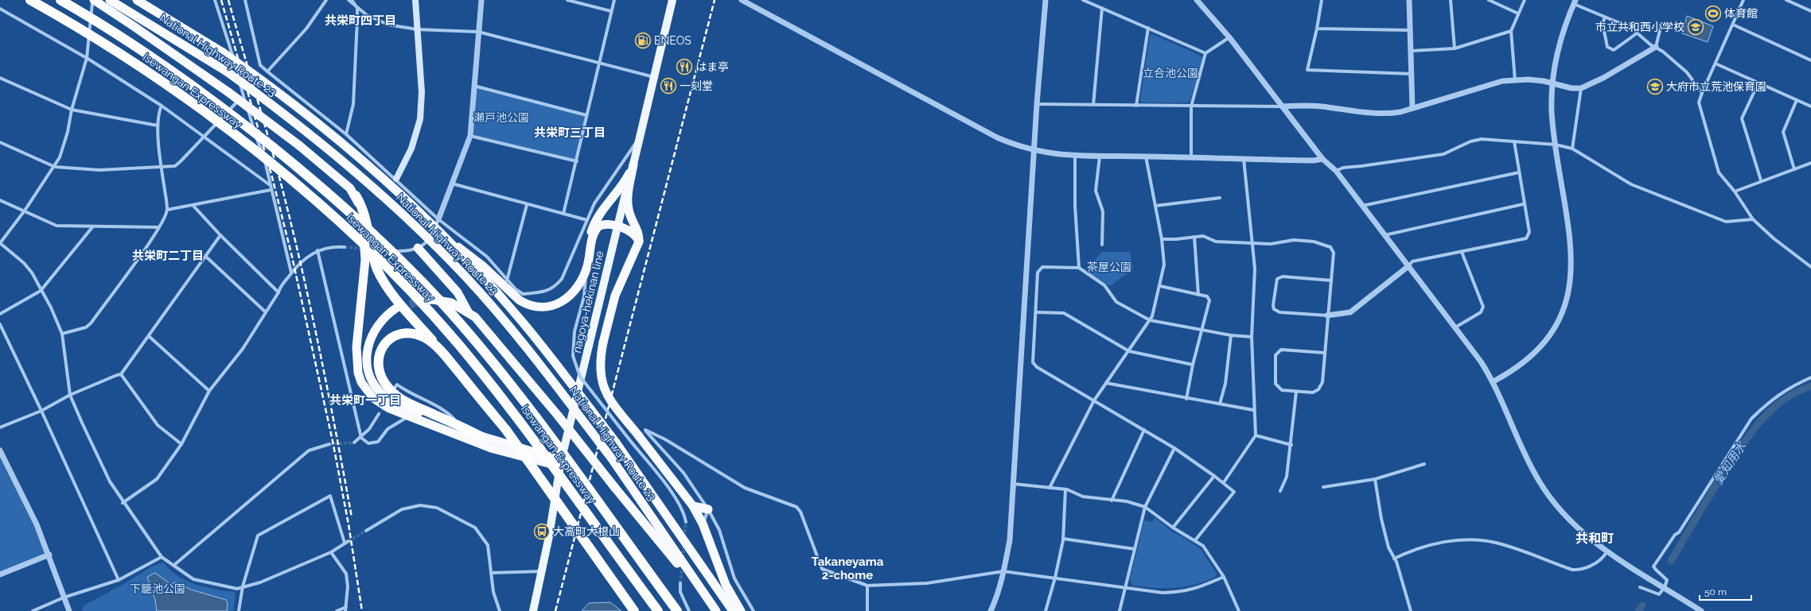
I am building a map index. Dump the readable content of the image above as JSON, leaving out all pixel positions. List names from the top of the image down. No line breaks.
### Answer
{"streets":{"highway":["National Highway Route 23","Isewangan Expressway"],"main road":["nagoya-hekinan line"]},"districts":["共栄町四丁目","共栄町三丁目","共栄町二丁目","共栄町一丁目","共和町","Takaneyama 2-chome"],"water":["愛知用水"],"parks":["立合池公園","瀬戸池公園","茶屋公園","下籠池公園"],"places":{"sports":["体育館"],"school or university":["市立共和西小学校","大府市立荒池保育園"],"fuel station":["ENEOS"],"restaurant":["はま亭","一刻堂"],"bus stop":["大高町大根山"]},"scale_bar":"50 m"}
